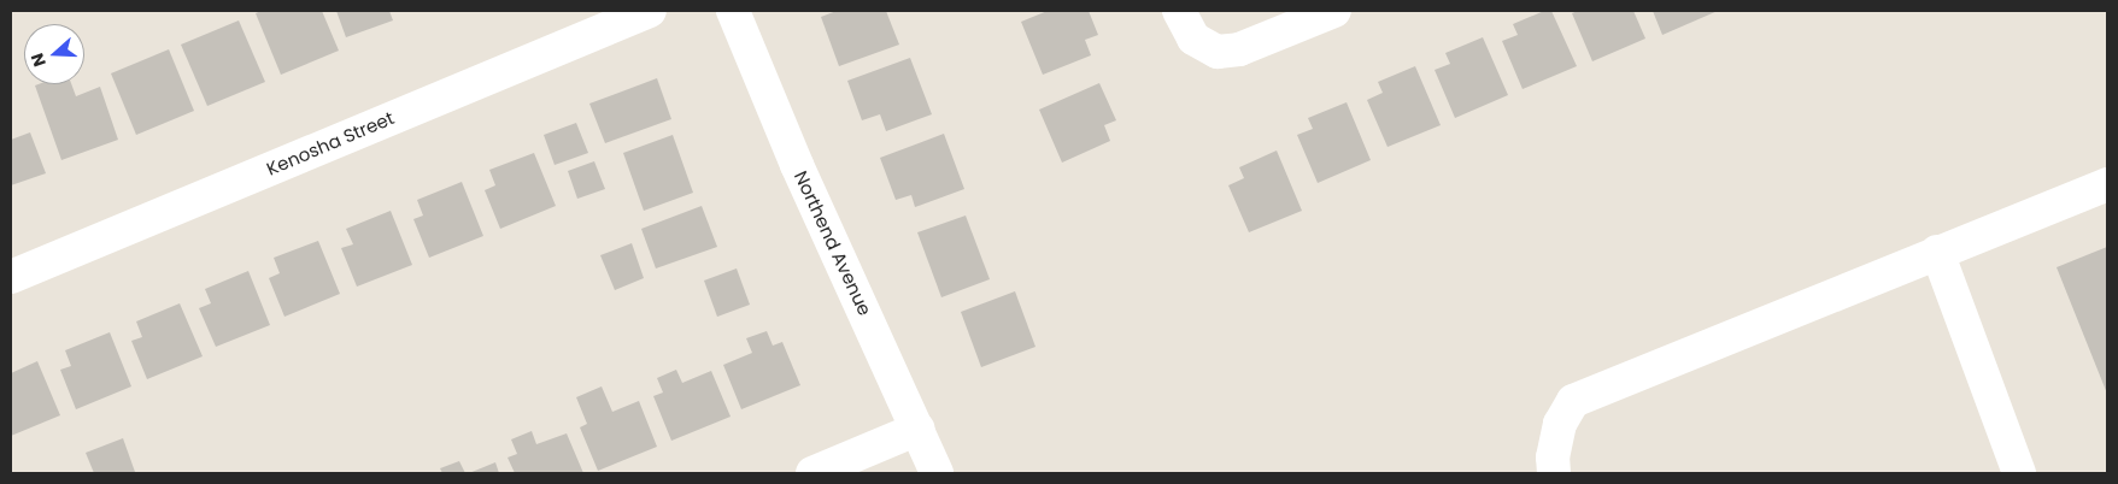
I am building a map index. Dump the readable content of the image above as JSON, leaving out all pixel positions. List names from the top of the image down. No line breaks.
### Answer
{"streets":{"street":["Kenosha Street","Northend Avenue"]},"north":"left"}
